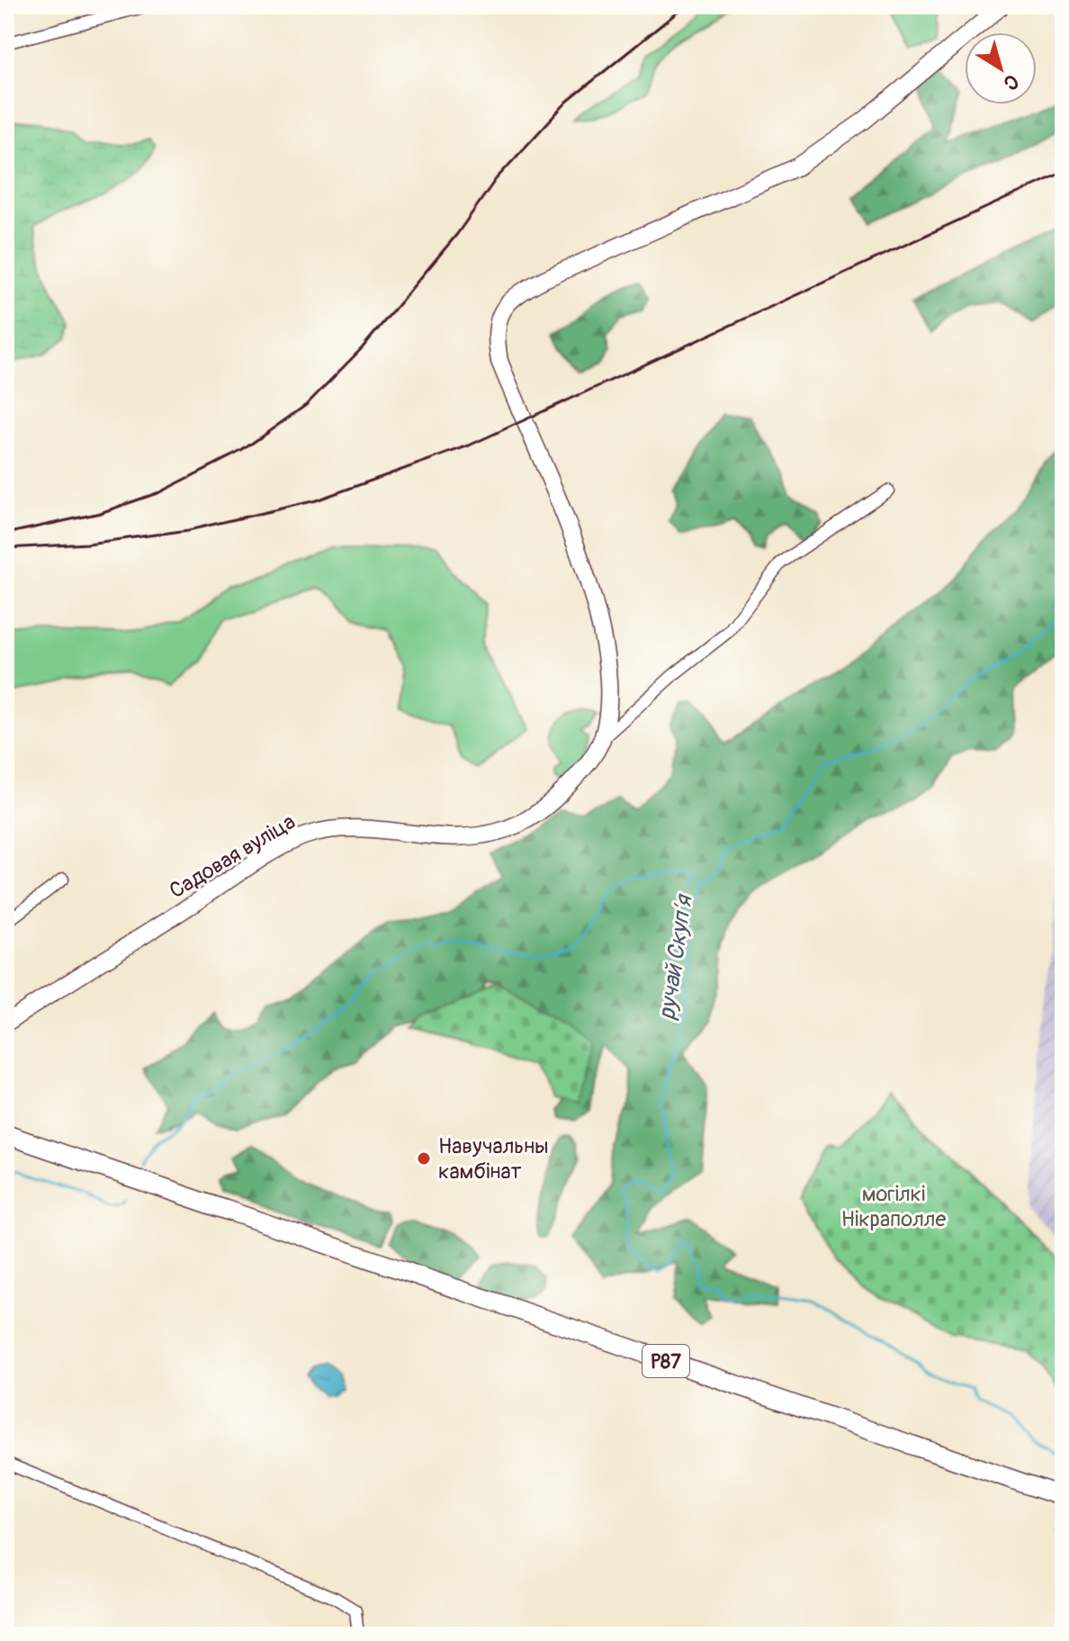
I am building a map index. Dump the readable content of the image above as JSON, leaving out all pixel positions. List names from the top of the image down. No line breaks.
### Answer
{"streets":{"main road":["Р87"],"street":["Садовая вуліца"]},"water":["ручай Скупʼя"],"parks":["могілкі Нікраполле"],"places":["Навучальны камбінат"],"north":"bottom right"}
